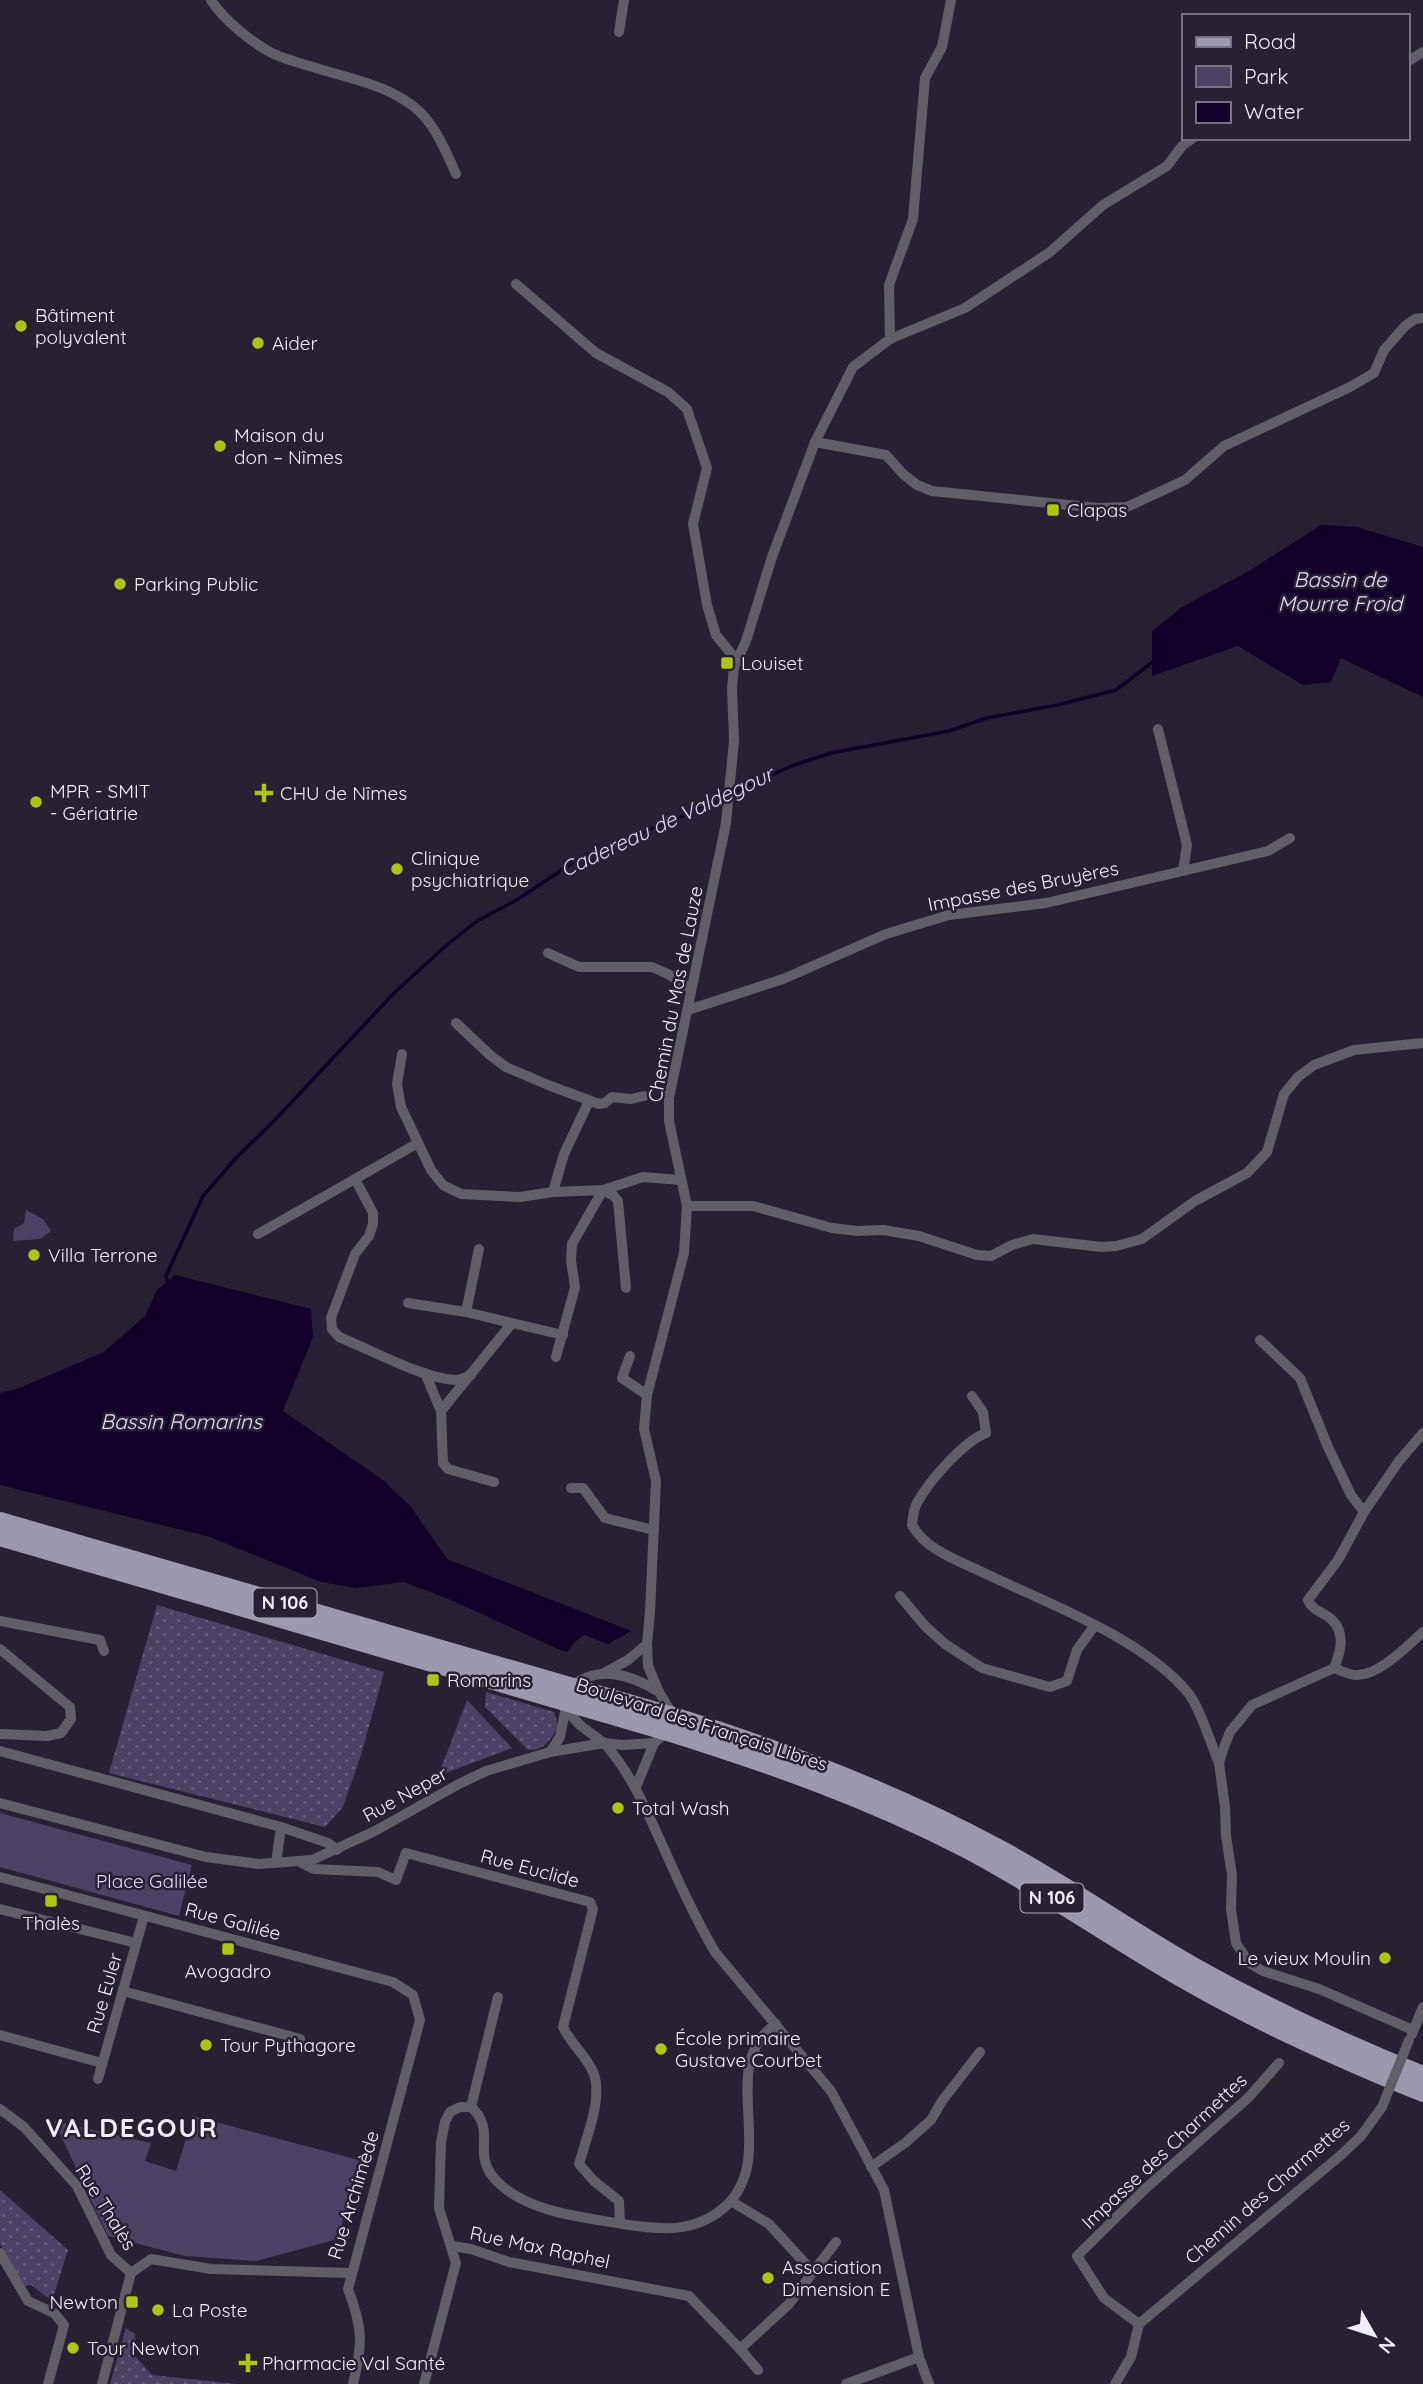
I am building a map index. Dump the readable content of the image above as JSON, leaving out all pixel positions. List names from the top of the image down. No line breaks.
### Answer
{"streets":{"main road":["N 106","Boulevard des Français Libres"],"street":["Impasse des Bruyères","Chemin du Mas de Lauze","Rue Neper","Rue Euclide","Rue Galilée","Rue Euler","Impasse des Charmettes","Chemin des Charmettes","Rue Archimède","Rue Thalès","Rue Max Raphel"]},"crossings":[["Impasse des Bruyères","Chemin du Mas de Lauze"],["Chemin du Mas de Lauze","Boulevard des Français Libres"],["Chemin du Mas de Lauze","Rue Neper"],["Boulevard des Français Libres","Rue Neper"],["Rue Galilée","Rue Euler"],["Rue Galilée","Rue Archimède"],["Impasse des Charmettes","Chemin des Charmettes"],["Rue Archimède","Rue Thalès"]],"districts":["VALDEGOUR"],"water":["Bassin de Mourre Froid","Cadereau de Valdegour","Bassin Romarins"],"parks":["Place Galilée"],"places":{"other":["Bâtiment polyvalent","Aider","Maison du don – Nîmes","Parking Public","MPR - SMIT - Gériatrie","Clinique psychiatrique","Villa Terrone","Total Wash","Le vieux Moulin","Tour Pythagore","École primaire Gustave Courbet","Association Dimension E","La Poste","Tour Newton"],"transit":["Clapas","Louiset","Romarins","Thalès","Avogadro","Newton"],"health":["CHU de Nîmes","Pharmacie Val Santé"]},"legend":["Road","Park","Water"],"north":"bottom right"}
